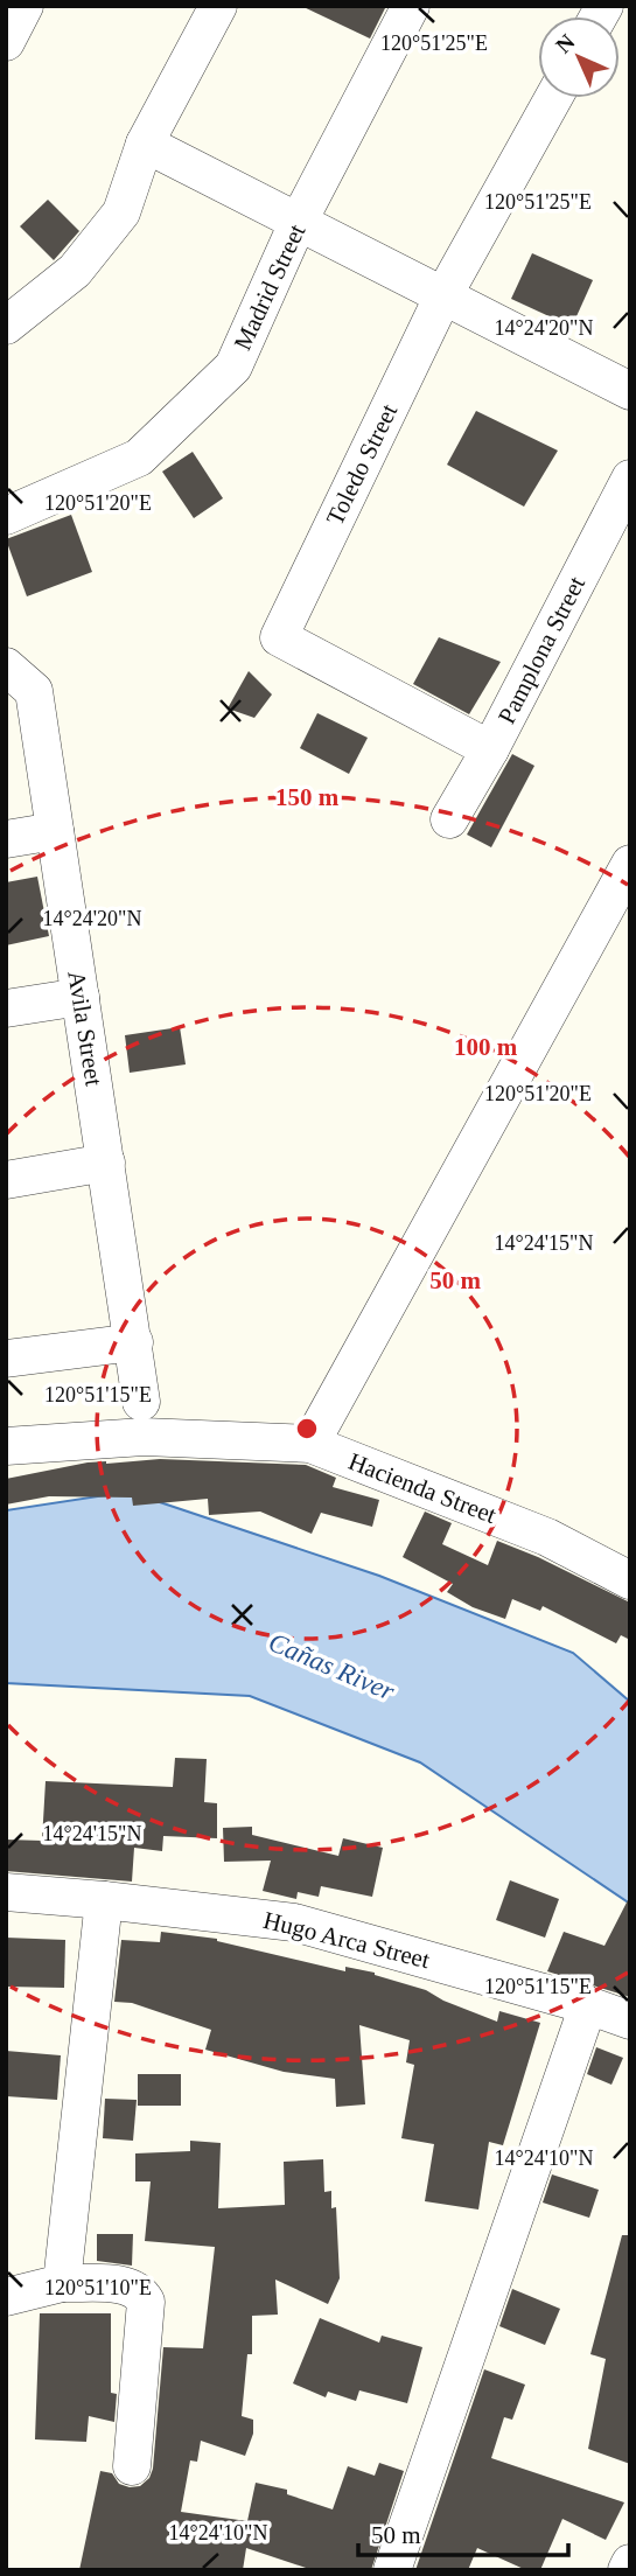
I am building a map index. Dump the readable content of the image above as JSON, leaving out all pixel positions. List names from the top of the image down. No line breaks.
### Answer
{"streets":{"street":["Madrid Street","Toledo Street","Pamplona Street","Avila Street","Hacienda Street","Hugo Arca Street"]},"crossings":[["Toledo Street","Pamplona Street"]],"water":["Cañas River"],"scale_bar":"50 m","north":"top left","coordinates":["120°51'25\"E","14°24'20\"N","120°51'20\"E","14°24'15\"N","120°51'15\"E","14°24'10\"N","120°51'10\"E"],"rings":["150 m","100 m","50 m"]}
